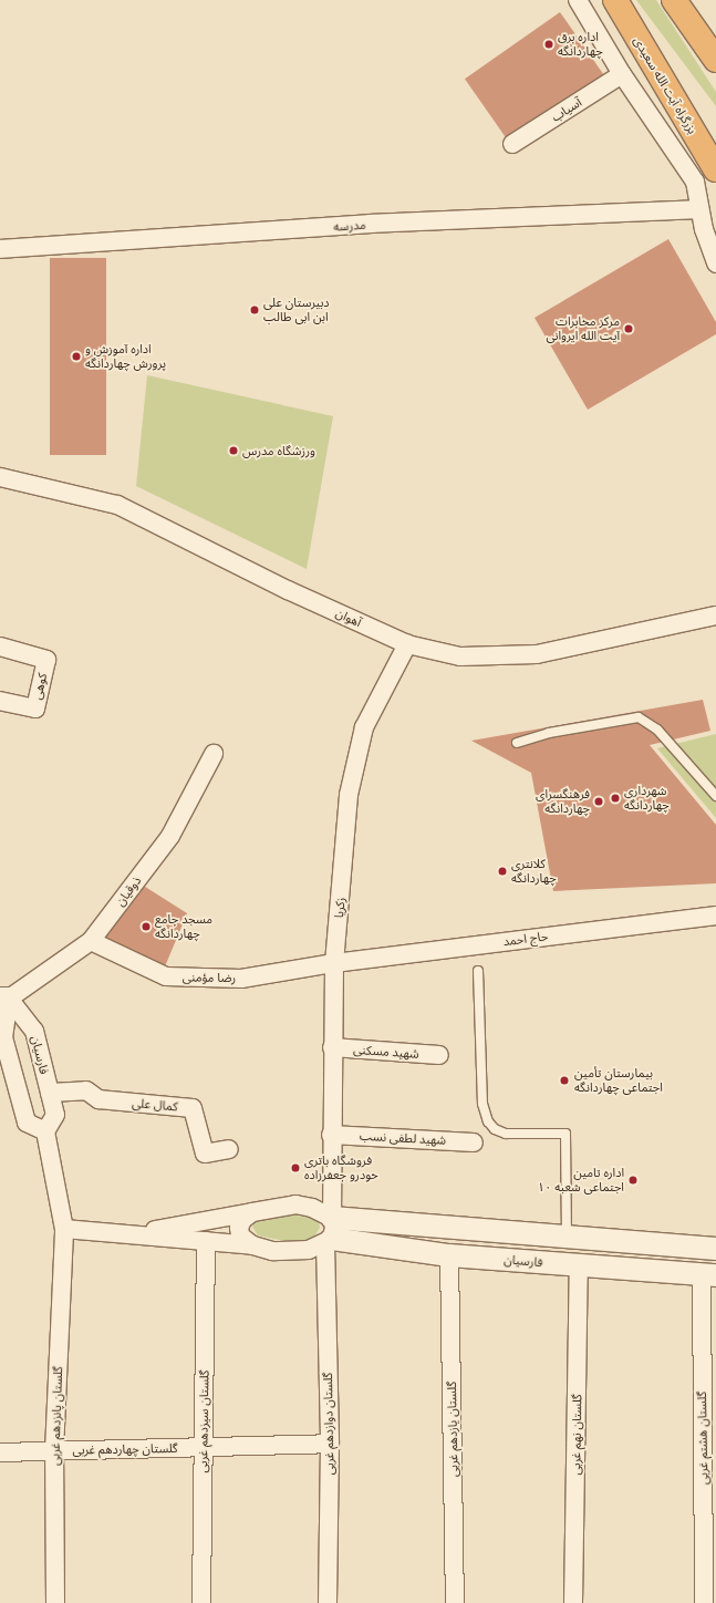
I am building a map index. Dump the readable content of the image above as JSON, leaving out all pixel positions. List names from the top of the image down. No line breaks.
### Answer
{"streets":{"highway":["بزرگراه آیت الله سعیدی"],"street":["آسیاب","مدرسه","آهوان","کوهی","ذوقیان","زکریا","حاج احمد","رضا مؤمنی","شهید مسکنی","فارسیان","کمال علی","شهید لطفی نسب","گلستان پانزدهم غربی","گلستان سیزدهم غربی","گلستان دوازدهم غربی","گلستان یازدهم غربی","گلستان نهم غربی","گلستان هشتم غربی","گلستان چهاردهم غربی"]},"crossings":[["آهوان","زکریا"],["ذوقیان","رضا مؤمنی"],["ذوقیان","فارسیان"],["زکریا","حاج احمد"],["زکریا","رضا مؤمنی"],["زکریا","شهید مسکنی"],["زکریا","فارسیان"],["زکریا","شهید لطفی نسب"],["زکریا","گلستان دوازدهم غربی"],["حاج احمد","رضا مؤمنی"],["فارسیان","کمال علی"],["فارسیان","گلستان دوازدهم غربی"],["فارسیان","گلستان یازدهم غربی"],["فارسیان","گلستان نهم غربی"],["فارسیان","گلستان هشتم غربی"],["گلستان پانزدهم غربی","گلستان چهاردهم غربی"],["گلستان سیزدهم غربی","گلستان چهاردهم غربی"],["گلستان دوازدهم غربی","گلستان چهاردهم غربی"]],"places":["اداره برق چهاردانگه","دبیرستان علی ابن ابی طالب","مرکز مخابرات آیت الله ایروانی","اداره آموزش و پرورش چهاردانگه","ورزشگاه مدرس","شهرداری چهاردانگه","فرهنگسرای چهاردانگه","کلانتری چهاردانگه","مسجد جامع چهاردانگه","بیمارستان تأمین اجتماعی چهاردانگه","فروشگاه باتری خودرو جعفرزاده","اداره تامین اجتماعی شعبه ۱۰"]}
